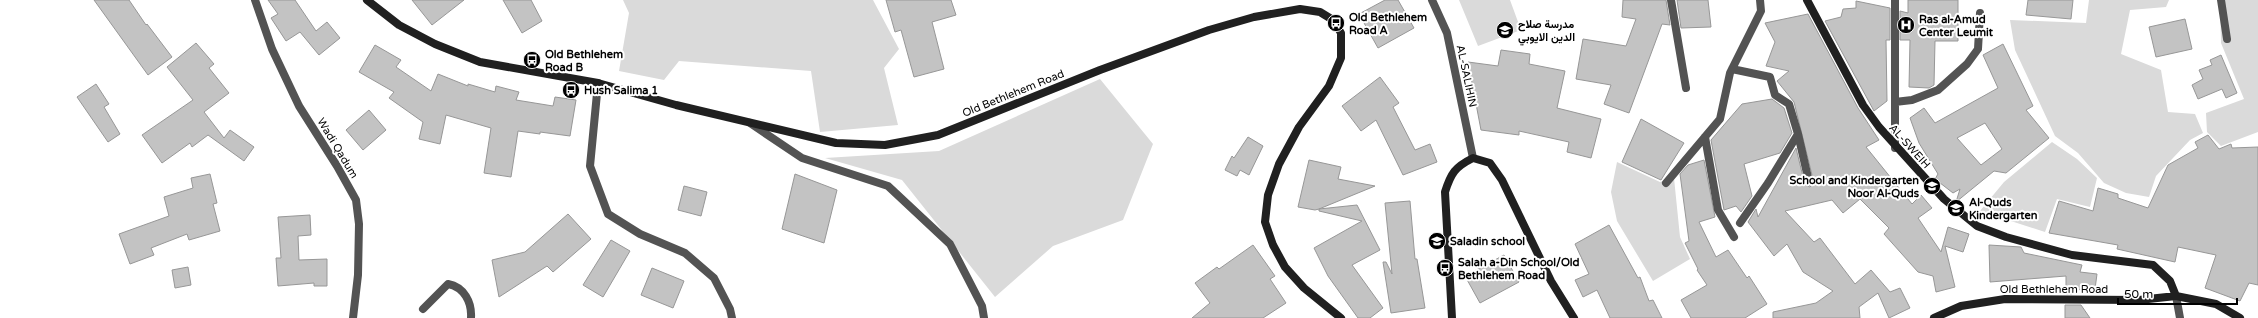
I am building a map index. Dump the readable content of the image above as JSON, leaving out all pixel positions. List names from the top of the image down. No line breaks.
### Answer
{"streets":{"street":["AL-SALIHIN","Old Bethlehem Road","AL-SWEIH","Wadi Qadum"]},"crossings":[["Old Bethlehem Road","AL-SWEIH"]],"places":{"bus stop":["Old Bethlehem Road A","Old Bethlehem Road B","Hush Salima 1","Salah a-Din School/Old Bethlehem Road"],"hospital":["Ras al-Amud Center Leumit"],"school or university":["مدرسة صلاح الدين الايوبي","School and Kindergarten Noor Al-Quds","Al-Quds Kindergarten","Saladin school"]},"scale_bar":"50 m"}
